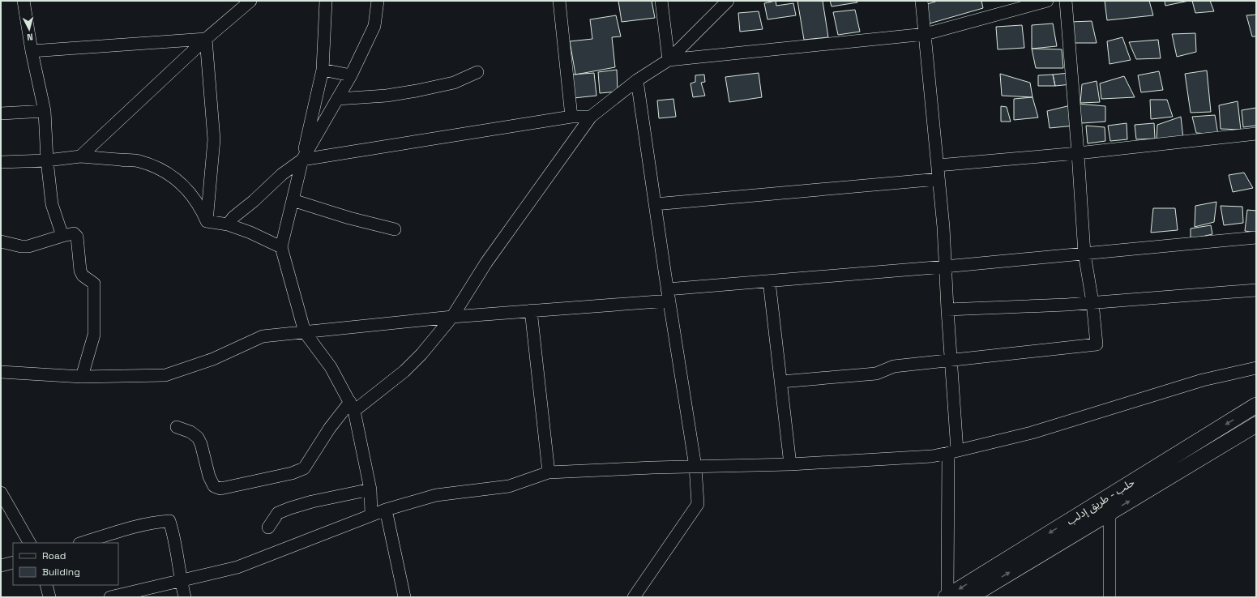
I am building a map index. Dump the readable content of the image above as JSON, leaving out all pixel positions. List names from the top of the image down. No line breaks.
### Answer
{"streets":{"main road":["حلب - طريق إدلب"]},"legend":["Road","Building"],"north":"bottom"}
